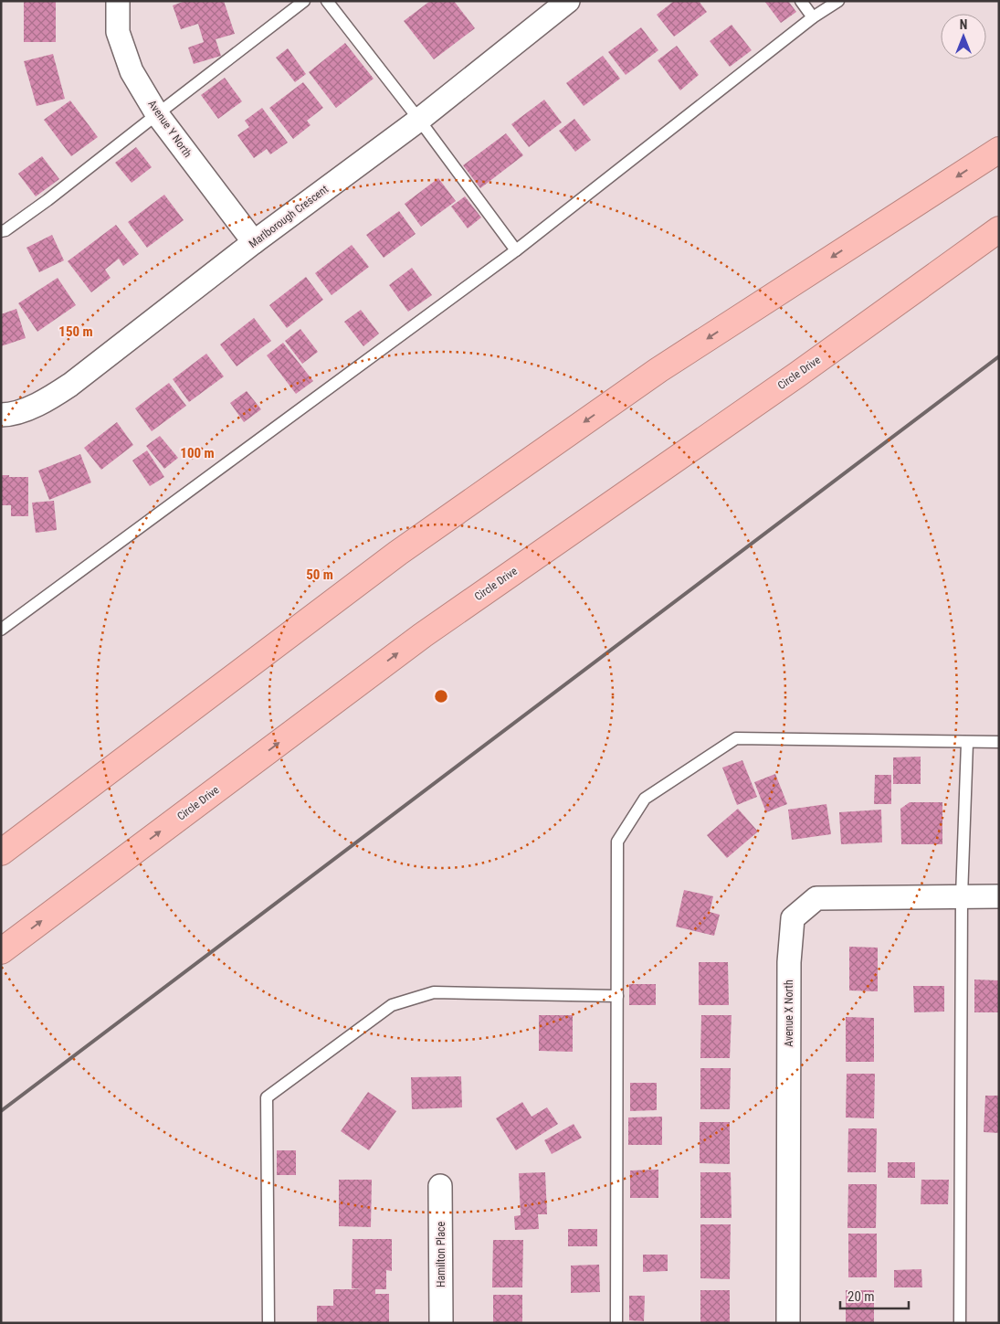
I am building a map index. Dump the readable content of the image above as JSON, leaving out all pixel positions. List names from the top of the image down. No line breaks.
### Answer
{"streets":{"highway":["Circle Drive"],"street":["Avenue Y North","Marlborough Crescent","Avenue X North","Hamilton Place"]},"crossings":[["Avenue Y North","Marlborough Crescent"]],"scale_bar":"20 m","north":"top","rings":["150 m","100 m","50 m"]}
